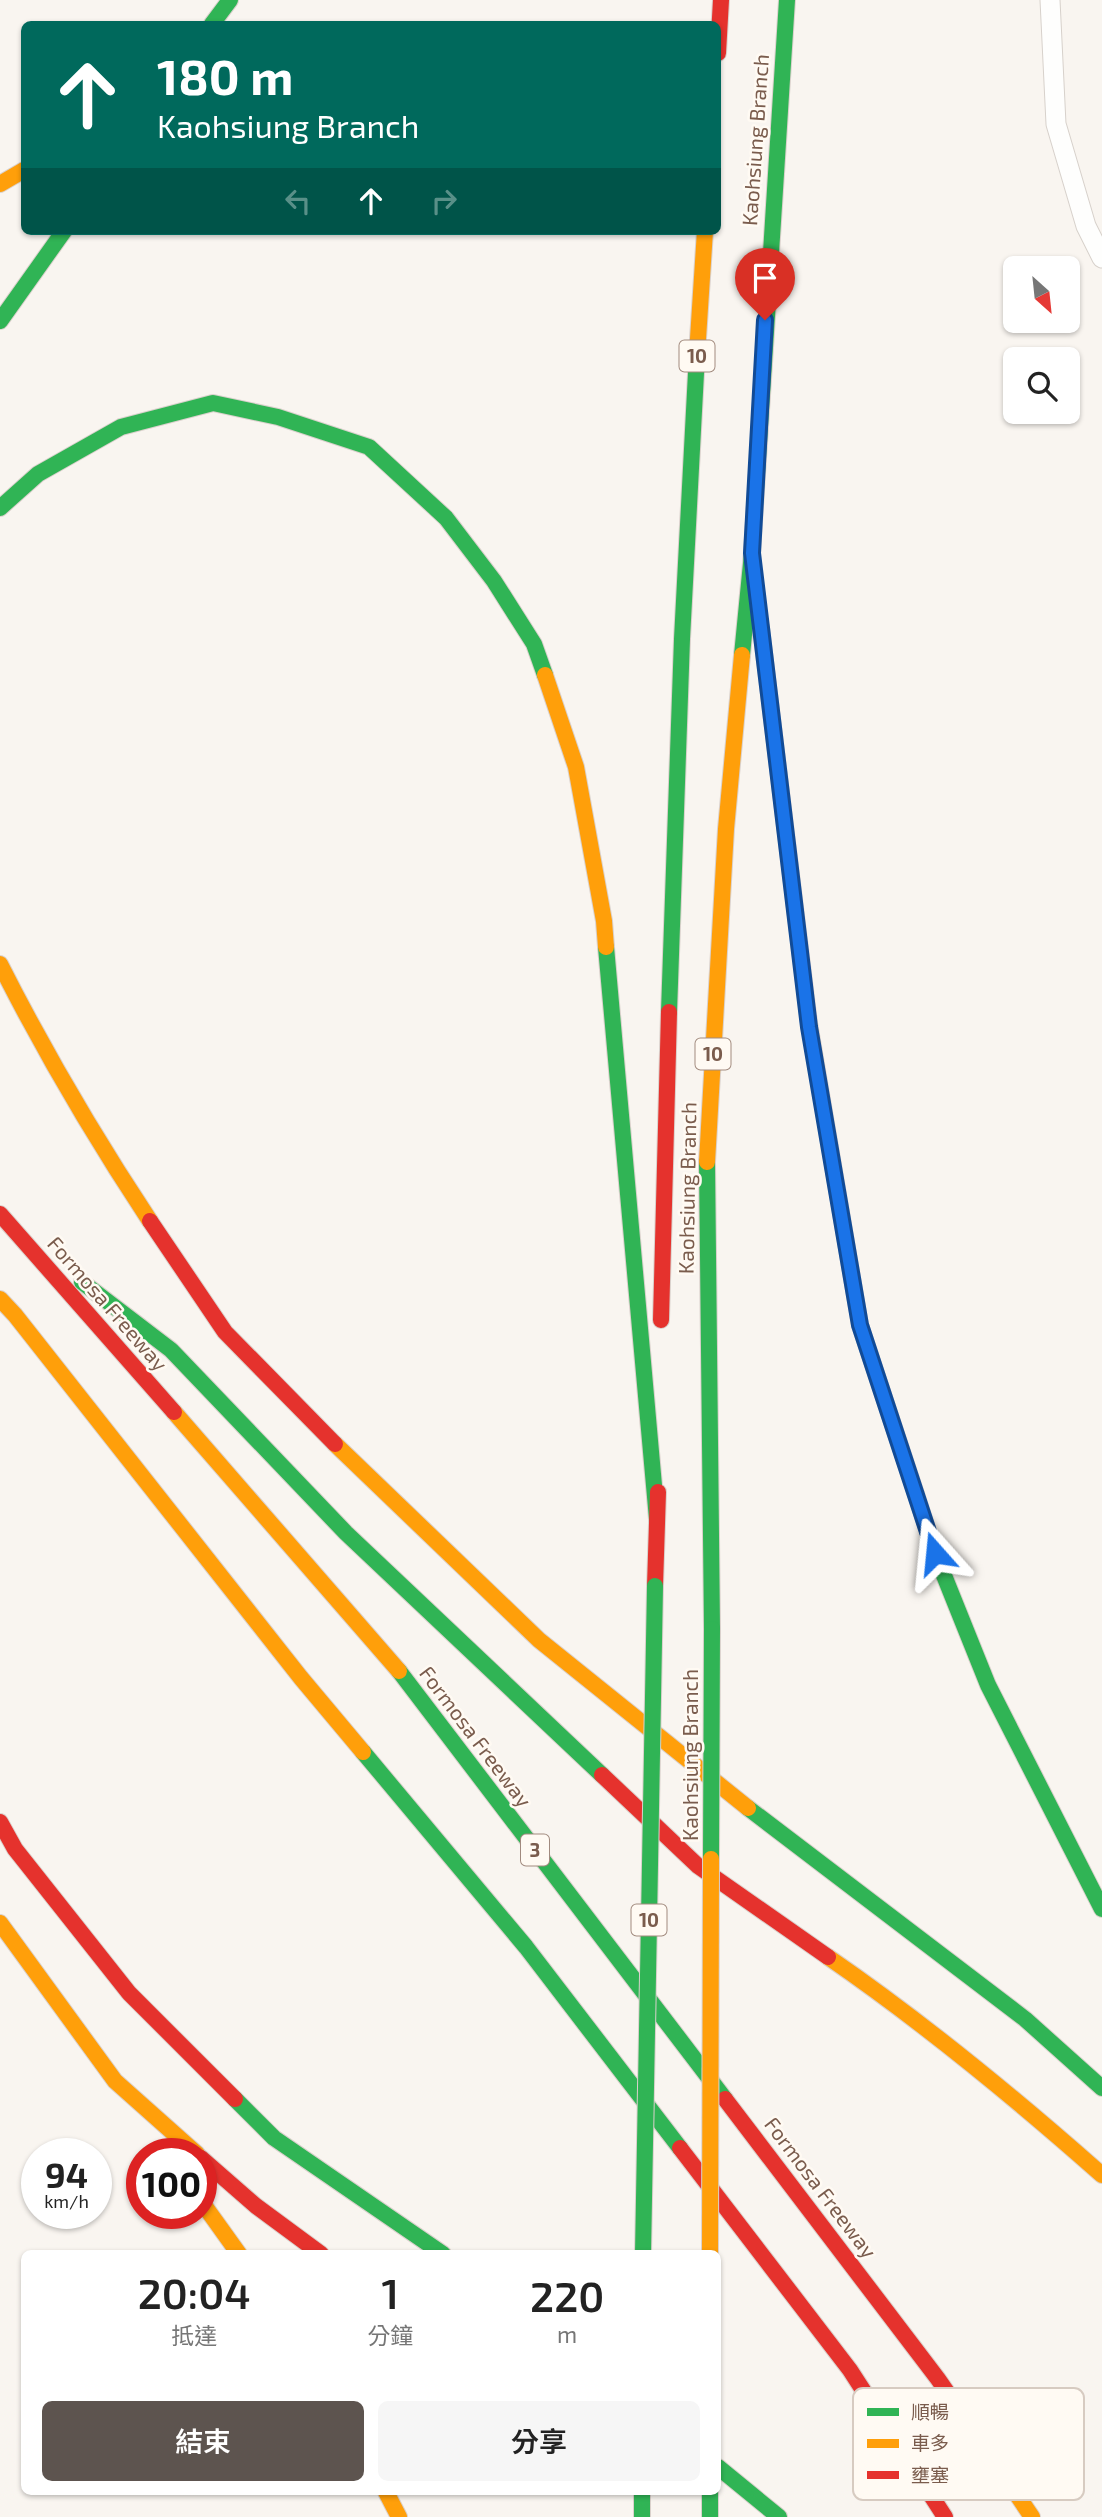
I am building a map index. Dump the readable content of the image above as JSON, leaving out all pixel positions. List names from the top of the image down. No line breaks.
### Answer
{"streets":{"highway":["Kaohsiung Branch","10","Formosa Freeway","3"]},"legend":["順暢","車多","壅塞"],"north":"bottom right","page":{"turn":["180 m","Kaohsiung Branch"],"speed":"94 km/h","limit":"100","eta":["20:04","抵達","1","分鐘","220","m"],"buttons":["結束","分享"]}}
